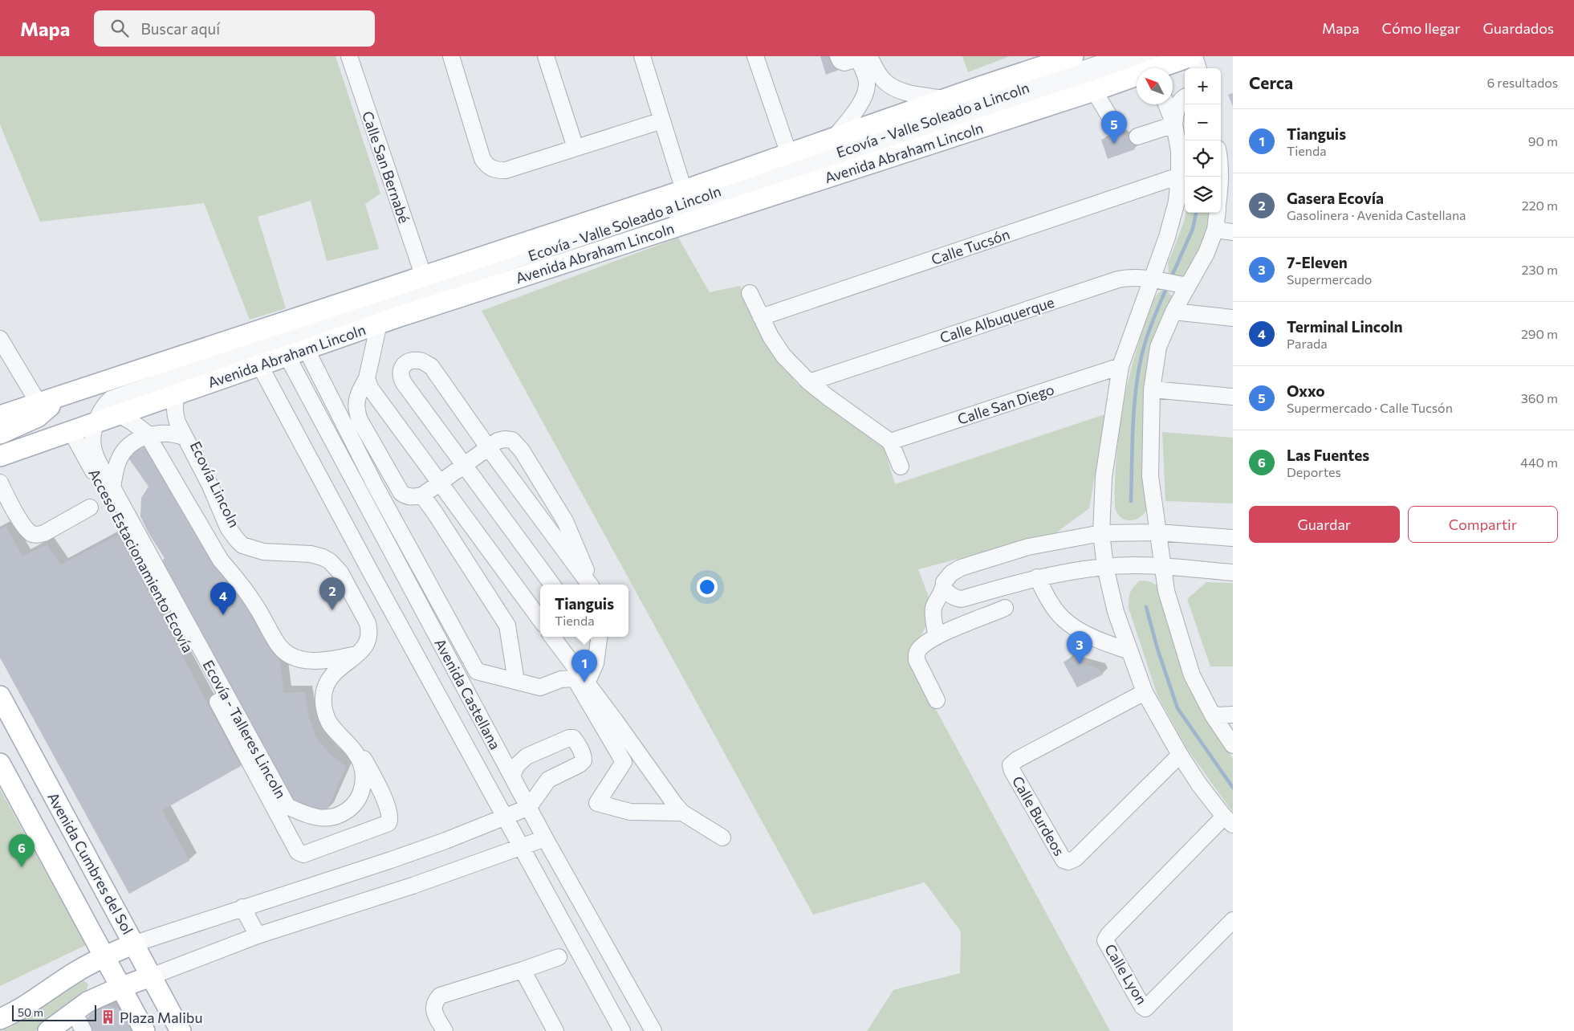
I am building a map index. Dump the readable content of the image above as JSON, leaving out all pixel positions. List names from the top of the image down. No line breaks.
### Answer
{"streets":{"main road":["Avenida Abraham Lincoln","Avenida Cumbres del Sol"],"street":["Ecovía - Valle Soleado a Lincoln","Calle San Bernabé","Calle Tucsón","Calle Albuquerque","Calle San Diego","Ecovía Lincoln","Acceso Estacionamiento Ecovía","Avenida Castellana","Ecovía - Talleres Lincoln","Calle Burdeos","Calle Lyon"]},"crossings":[["Ecovía - Valle Soleado a Lincoln","Avenida Abraham Lincoln"],["Ecovía - Valle Soleado a Lincoln","Ecovía - Talleres Lincoln"],["Avenida Abraham Lincoln","Ecovía Lincoln"],["Avenida Abraham Lincoln","Acceso Estacionamiento Ecovía"],["Avenida Abraham Lincoln","Avenida Castellana"],["Avenida Abraham Lincoln","Ecovía - Talleres Lincoln"],["Ecovía Lincoln","Acceso Estacionamiento Ecovía"],["Ecovía Lincoln","Ecovía - Talleres Lincoln"],["Acceso Estacionamiento Ecovía","Ecovía - Talleres Lincoln"]],"places":{"building":["Plaza Malibu"]},"scale_bar":"50 m","north":"top left","page":{"header":"Mapa","search":"Buscar aquí","nav":["Mapa","Cómo llegar","Guardados"],"heading":["Cerca","6 resultados"],"map_buttons":["+","−"],"list":[{"mark":"1","name":"Tianguis","note":"Tienda","value":"90 m"},{"mark":"2","name":"Gasera Ecovía","note":"Gasolinera · Avenida Castellana","value":"220 m"},{"mark":"3","name":"7-Eleven","note":"Supermercado","value":"230 m"},{"mark":"4","name":"Terminal Lincoln","note":"Parada","value":"290 m"},{"mark":"5","name":"Oxxo","note":"Supermercado · Calle Tucsón","value":"360 m"},{"mark":"6","name":"Las Fuentes","note":"Deportes","value":"440 m"}],"pins":["5","2","4","3","1","6"],"buttons":["Guardar","Compartir"],"popup":["Tianguis","Tienda"],"scale":"50 m"}}
